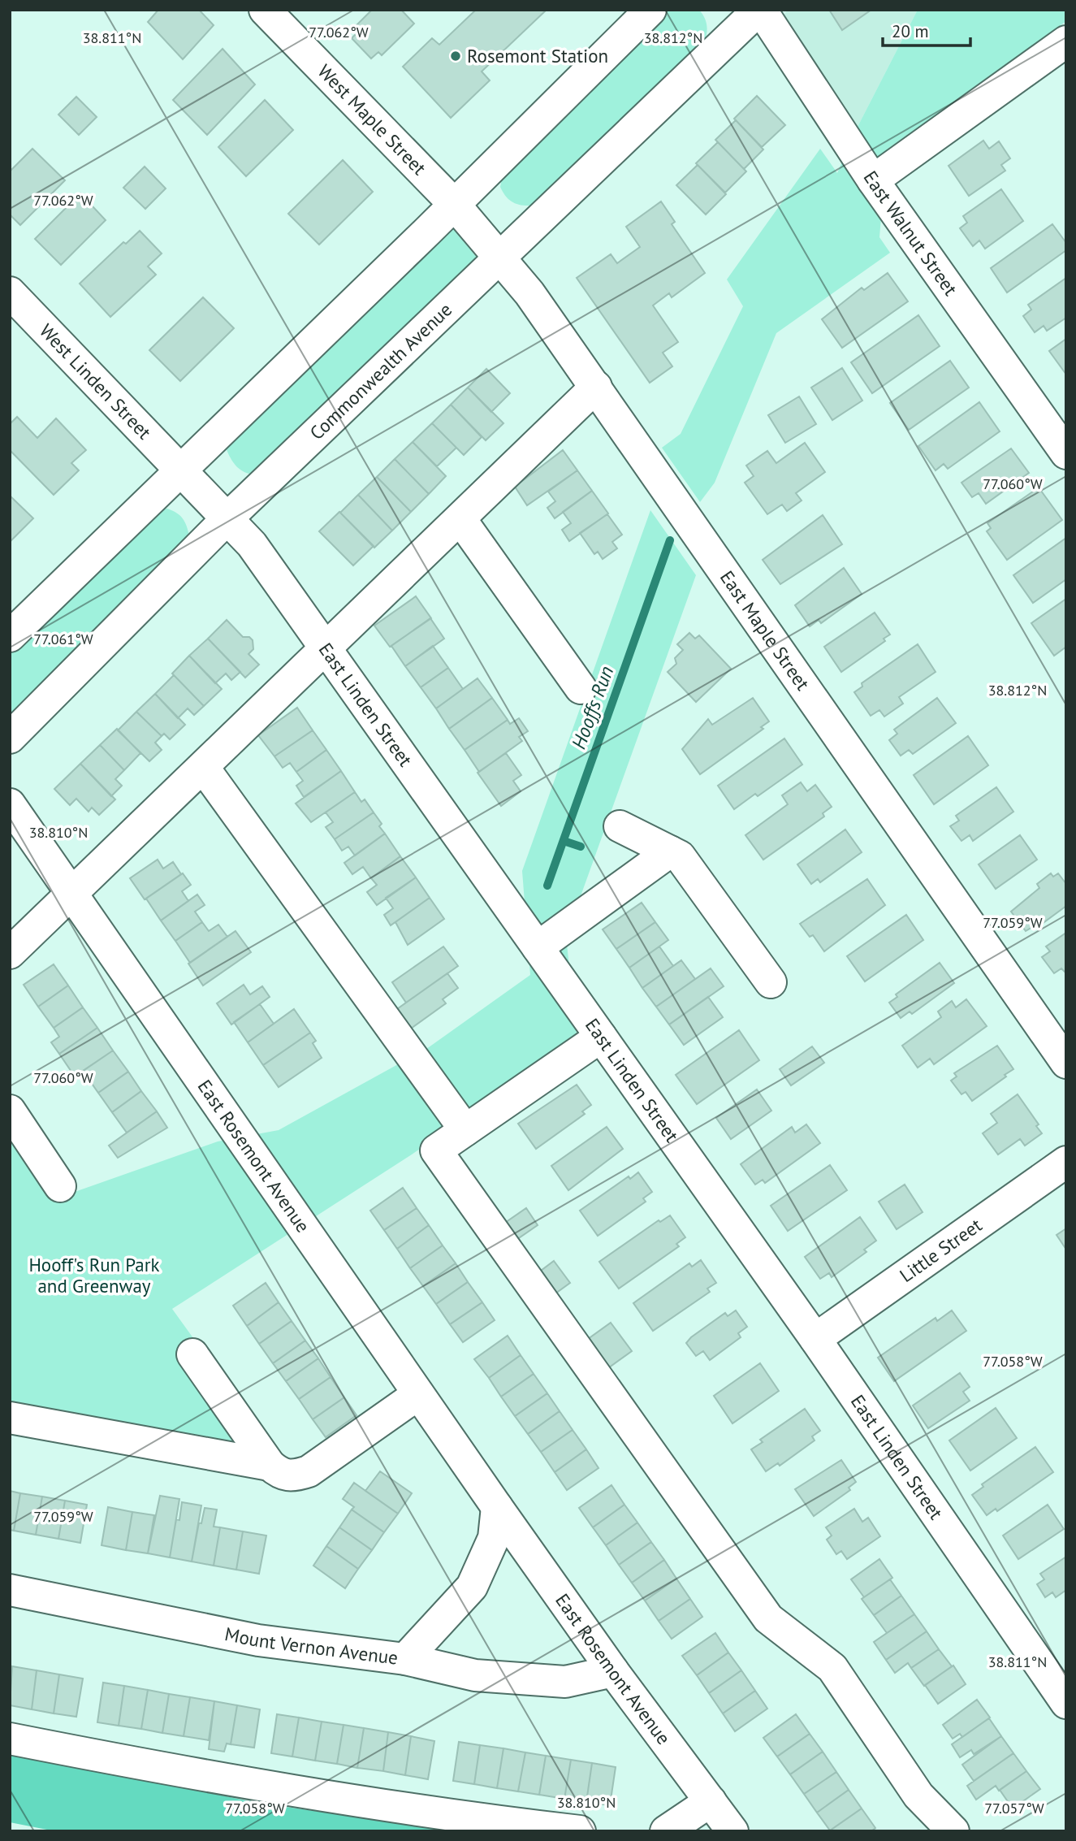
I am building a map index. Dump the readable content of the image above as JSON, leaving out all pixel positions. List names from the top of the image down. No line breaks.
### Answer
{"streets":{"street":["West Maple Street","East Walnut Street","Commonwealth Avenue","West Linden Street","East Maple Street","East Linden Street","East Rosemont Avenue","Little Street","Mount Vernon Avenue"]},"crossings":[["West Maple Street","East Maple Street"],["East Walnut Street","Commonwealth Avenue"],["Commonwealth Avenue","East Maple Street"],["Commonwealth Avenue","East Linden Street"],["West Linden Street","East Linden Street"],["East Linden Street","Little Street"],["East Rosemont Avenue","Mount Vernon Avenue"]],"water":["Hooffs Run"],"parks":["Hooff's Run Park and Greenway"],"places":["Rosemont Station"],"scale_bar":"20 m","coordinates":["77.062°W","38.811°N","38.812°N","77.060°W","77.061°W","38.810°N","77.059°W","77.058°W","77.057°W"]}
